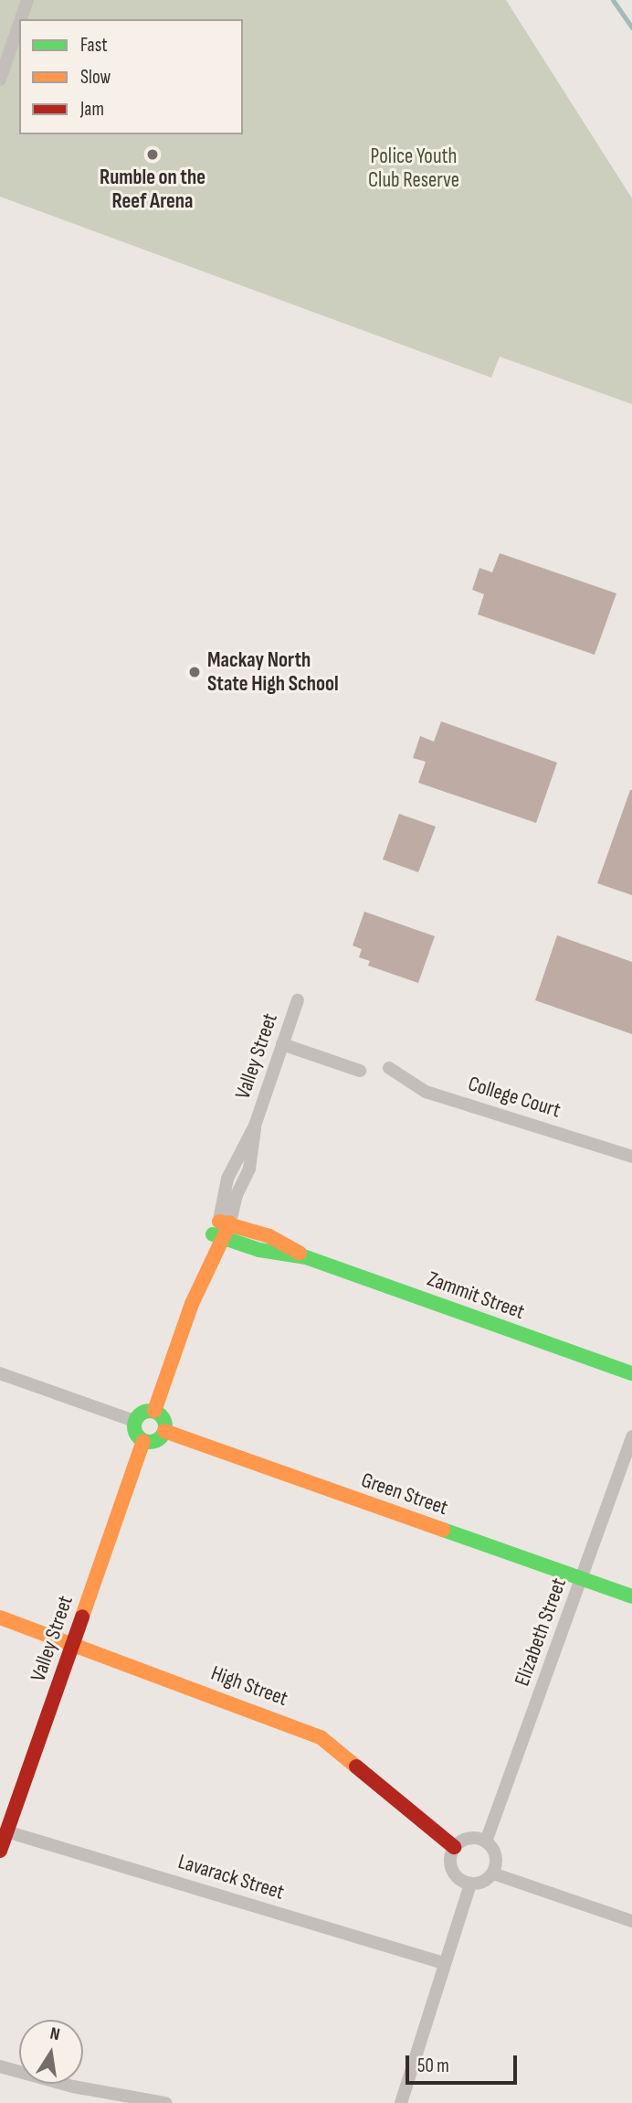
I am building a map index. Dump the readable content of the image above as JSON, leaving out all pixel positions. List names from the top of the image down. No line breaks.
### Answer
{"streets":{"street":["Valley Street","College Court","Zammit Street","Green Street","Elizabeth Street","High Street","Lavarack Street"]},"crossings":[["Valley Street","Zammit Street"],["Valley Street","Green Street"],["Valley Street","High Street"],["Valley Street","Lavarack Street"],["Green Street","Elizabeth Street"],["Elizabeth Street","High Street"]],"parks":["Police Youth Club Reserve"],"places":["Rumble on the Reef Arena","Mackay North State High School"],"legend":["Fast","Slow","Jam"],"scale_bar":"50 m","north":"top"}
